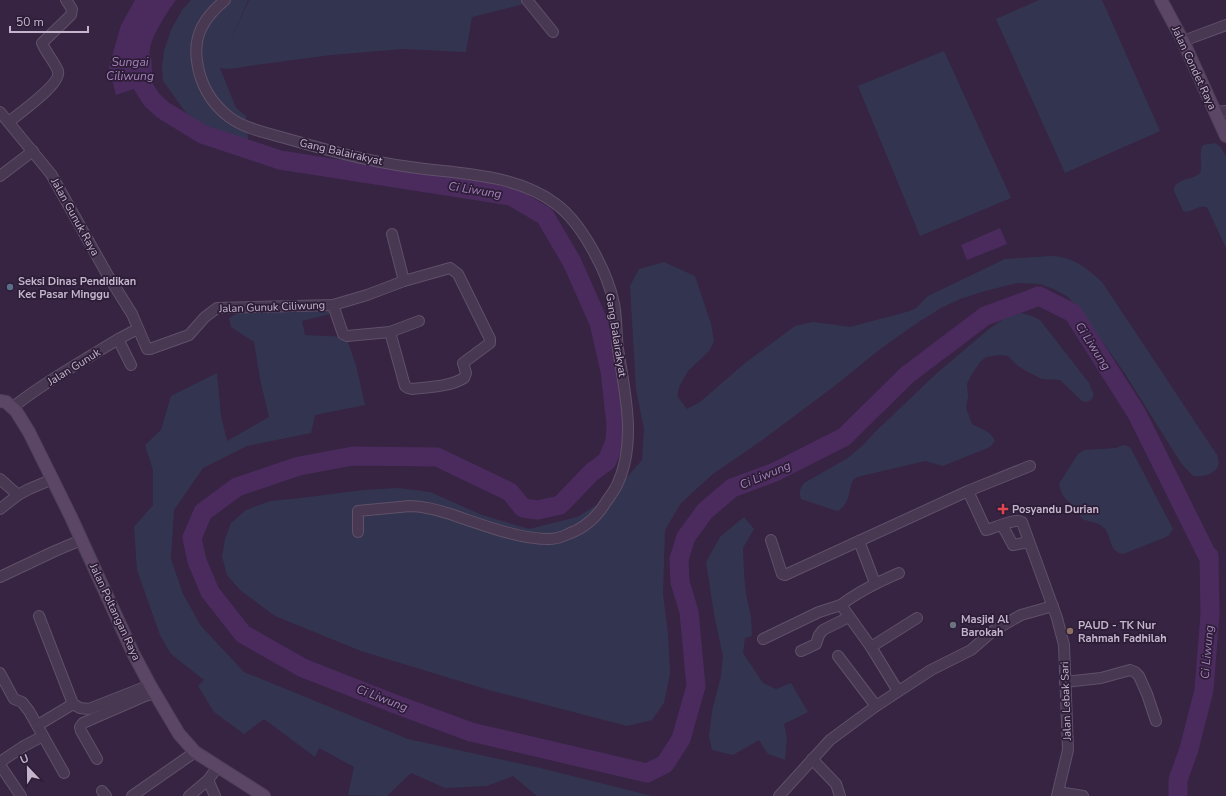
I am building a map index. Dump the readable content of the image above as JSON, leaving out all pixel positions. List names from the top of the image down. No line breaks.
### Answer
{"streets":{"street":["Jalan Condet Raya","Gang Balairakyat","Jalan Gunuk Raya","Jalan Gunuk Ciliwung","Jalan Gunuk","Jalan Poltangan Raya","Jalan Lebak Sari"]},"crossings":[["Jalan Gunuk Raya","Jalan Gunuk Ciliwung"],["Jalan Gunuk Raya","Jalan Gunuk"],["Jalan Gunuk Ciliwung","Jalan Gunuk"],["Jalan Gunuk","Jalan Poltangan Raya"]],"water":["Sungai Ciliwung","Ci Liwung"],"places":{"other":["Seksi Dinas Pendidikan Kec Pasar Minggu","Masjid Al Barokah","PAUD - TK Nur Rahmah Fadhilah"],"health":["Posyandu Durian"]},"scale_bar":"50 m","north":"top"}
